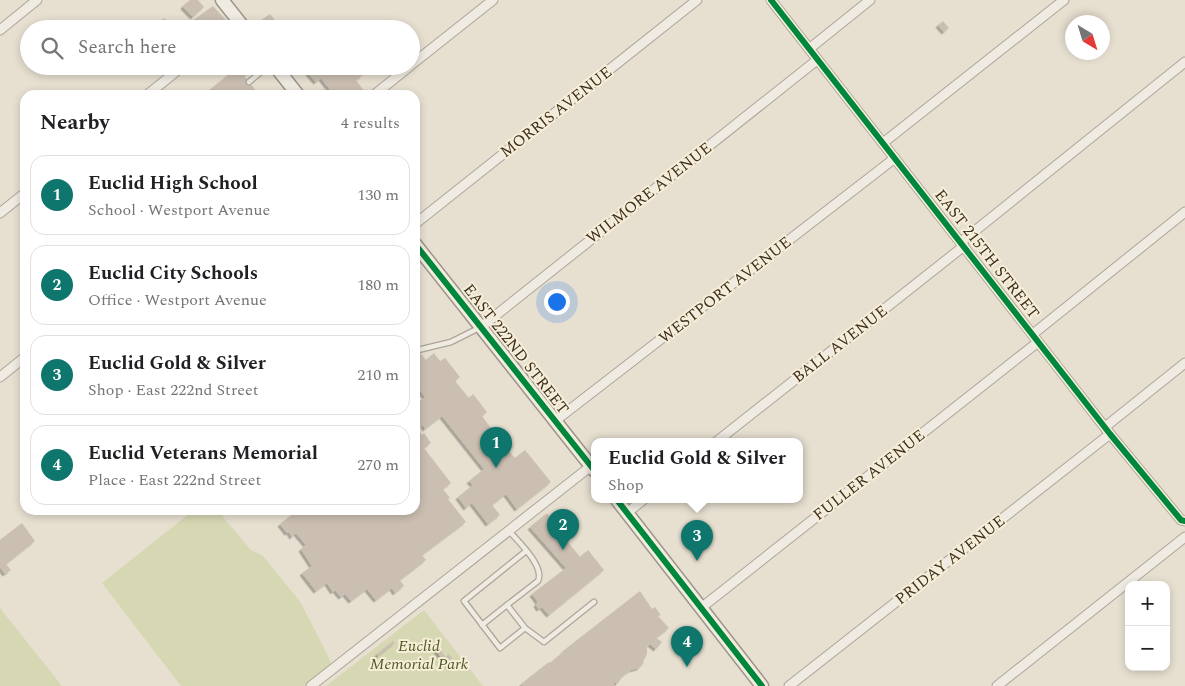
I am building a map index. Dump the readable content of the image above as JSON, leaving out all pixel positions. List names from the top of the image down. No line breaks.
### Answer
{"streets":{"street":["MORRIS AVENUE","WILMORE AVENUE","EAST 215TH STREET","WESTPORT AVENUE","BALL AVENUE","EAST 222ND STREET","FULLER AVENUE","PRIDAY AVENUE"]},"crossings":[["WILMORE AVENUE","EAST 215TH STREET"],["WILMORE AVENUE","EAST 222ND STREET"],["EAST 215TH STREET","WESTPORT AVENUE"],["EAST 215TH STREET","BALL AVENUE"],["EAST 215TH STREET","FULLER AVENUE"],["EAST 215TH STREET","PRIDAY AVENUE"],["WESTPORT AVENUE","EAST 222ND STREET"]],"parks":["Euclid Memorial Park"],"north":"bottom right","page":{"search":"Search here","heading":["Nearby","4 results"],"list":[{"mark":"1","name":"Euclid High School","note":"School · Westport Avenue","value":"130 m"},{"mark":"2","name":"Euclid City Schools","note":"Office · Westport Avenue","value":"180 m"},{"mark":"3","name":"Euclid Gold & Silver","note":"Shop · East 222nd Street","value":"210 m"},{"mark":"4","name":"Euclid Veterans Memorial","note":"Place · East 222nd Street","value":"270 m"}],"pins":["1","2","3","4"],"popup":["Euclid Gold & Silver","Shop"],"map_buttons":["+","−"]}}
